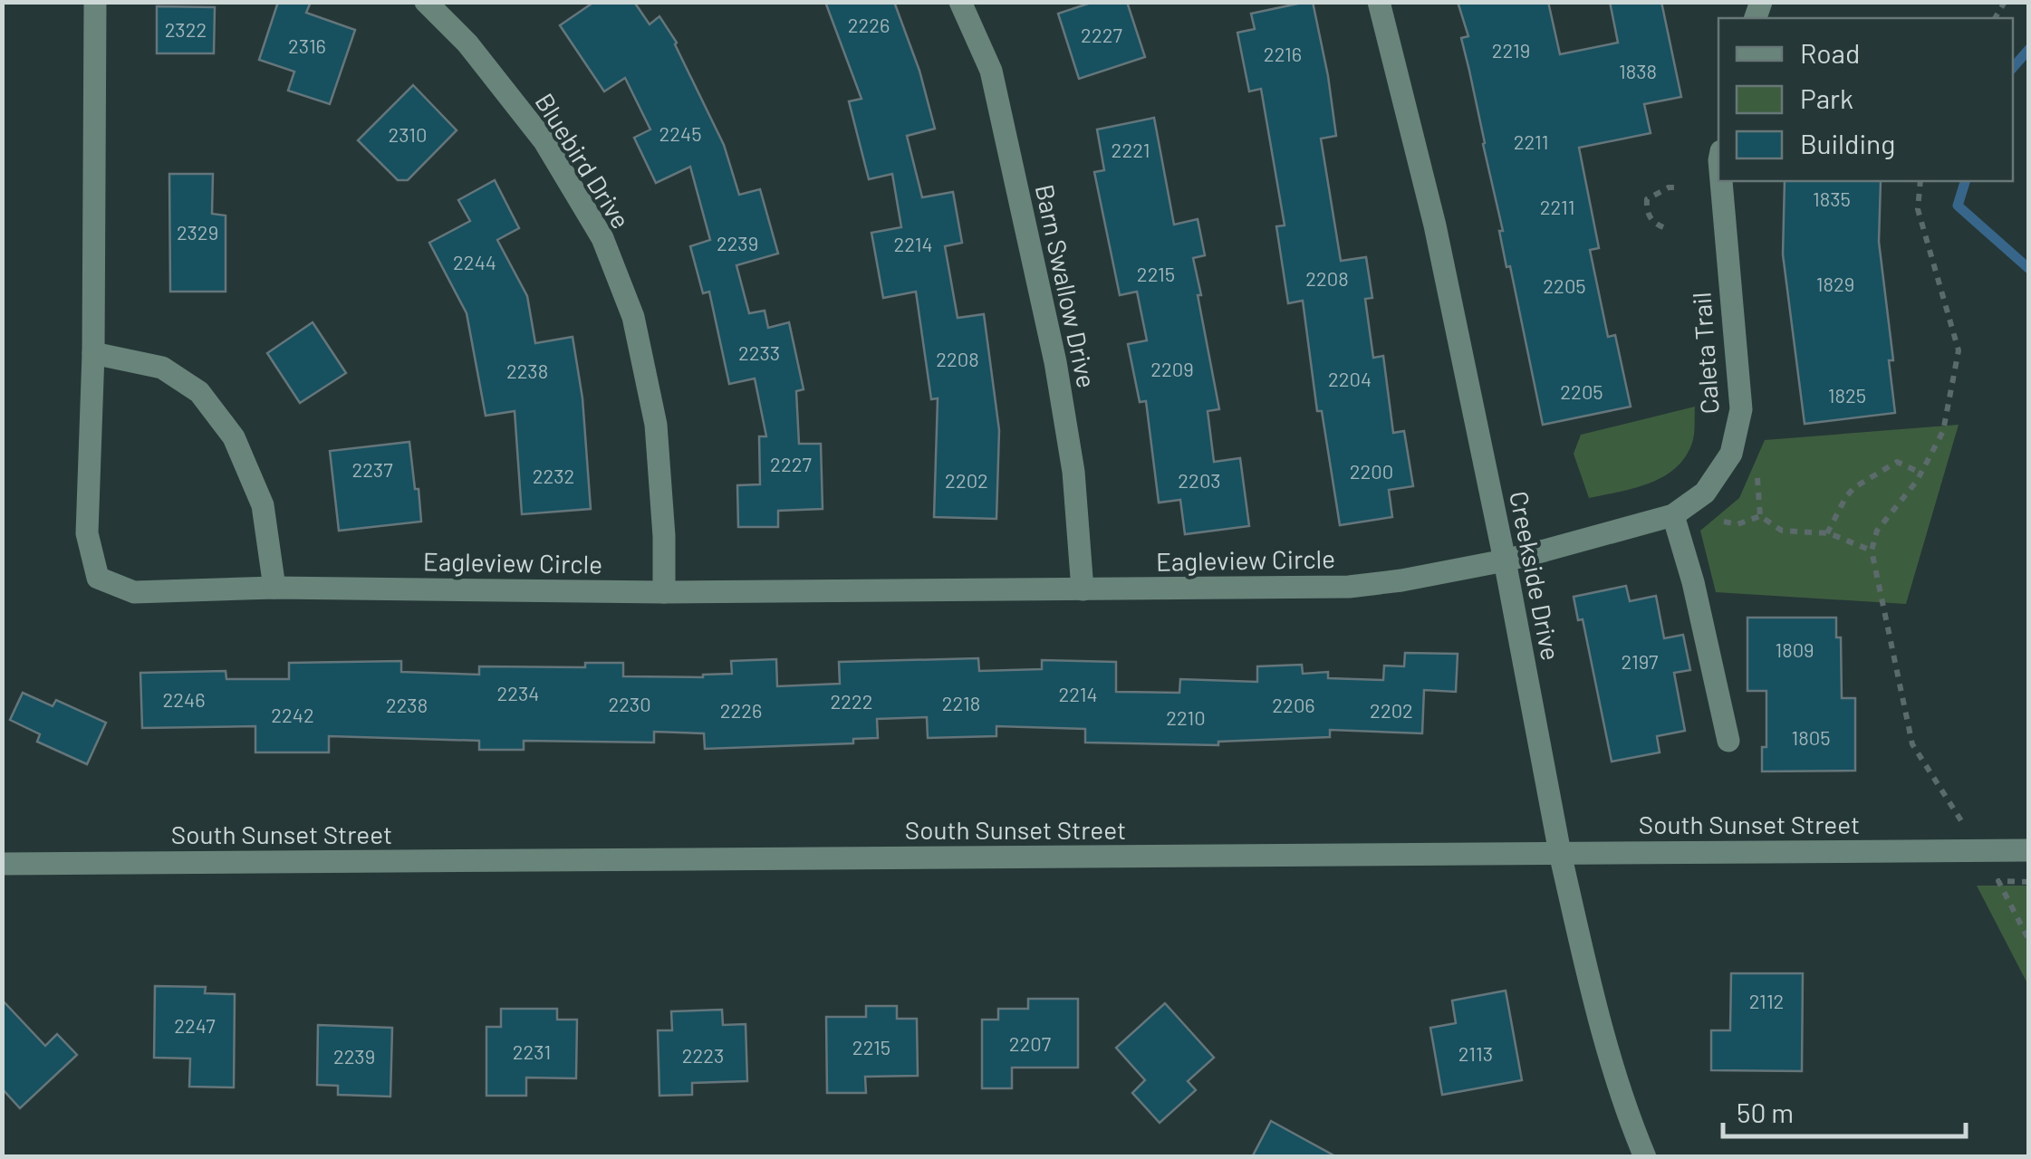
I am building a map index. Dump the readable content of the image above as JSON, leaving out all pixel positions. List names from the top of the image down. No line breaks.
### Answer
{"streets":{"street":["Bluebird Drive","Barn Swallow Drive","Caleta Trail","Eagleview Circle","Creekside Drive","South Sunset Street"]},"crossings":[["Bluebird Drive","Eagleview Circle"],["Barn Swallow Drive","Eagleview Circle"],["Caleta Trail","Eagleview Circle"],["Caleta Trail","Creekside Drive"],["Eagleview Circle","Creekside Drive"],["Creekside Drive","South Sunset Street"]],"house_numbers":["2226","2322","2227","2316","2219","2216","1838","2245","2310","2211","2221","1835","2211","2329","2239","2214","2244","2215","2208","1829","2205","2233","2208","2209","2238","2204","2205","1825","2227","2237","2200","2232","2202","2203","1809","2197","2234","2214","2246","2222","2218","2230","2238","2206","2226","2202","2242","2210","1805","2112","2247","2207","2215","2231","2113","2223","2239"],"legend":["Road","Park","Building"],"scale_bar":"50 m"}
